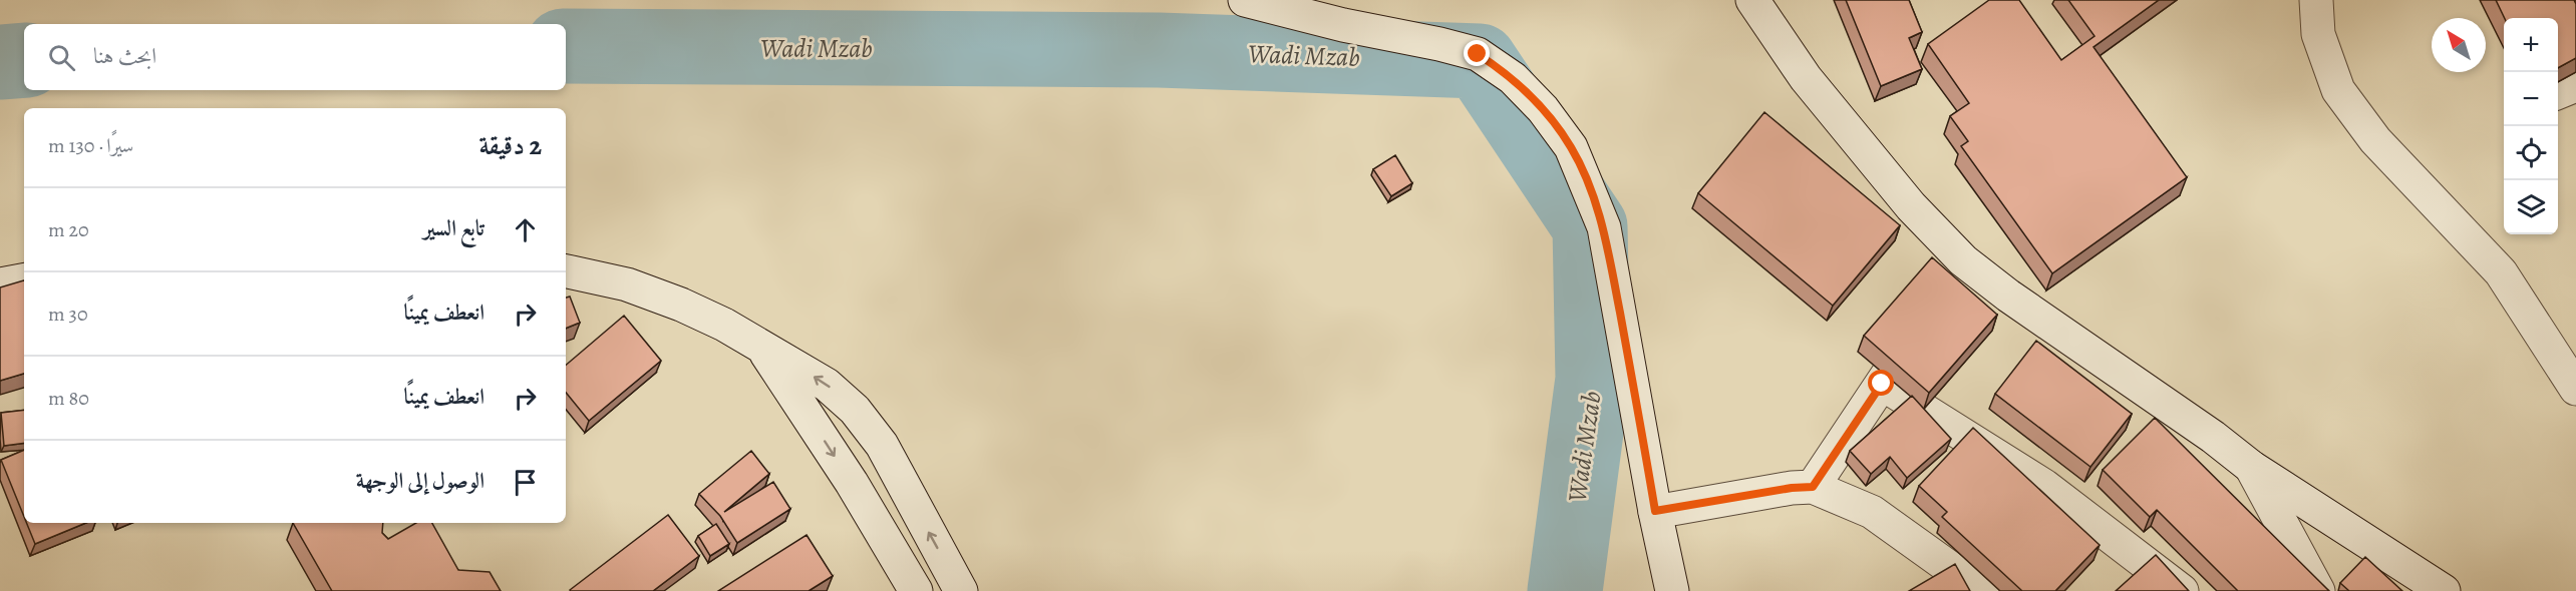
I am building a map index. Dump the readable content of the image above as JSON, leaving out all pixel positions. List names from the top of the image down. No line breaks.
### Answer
{"water":["Wadi Mzab"],"north":"top left","page":{"map_buttons":["+","−"],"search":"ابحث هنا","heading":["2 دقيقة","سيرًا · 130 m"],"list":[["تابع السير","20 m"],["انعطف يمينًا","30 m"],["انعطف يمينًا","80 m"],"الوصول إلى الوجهة"]}}
